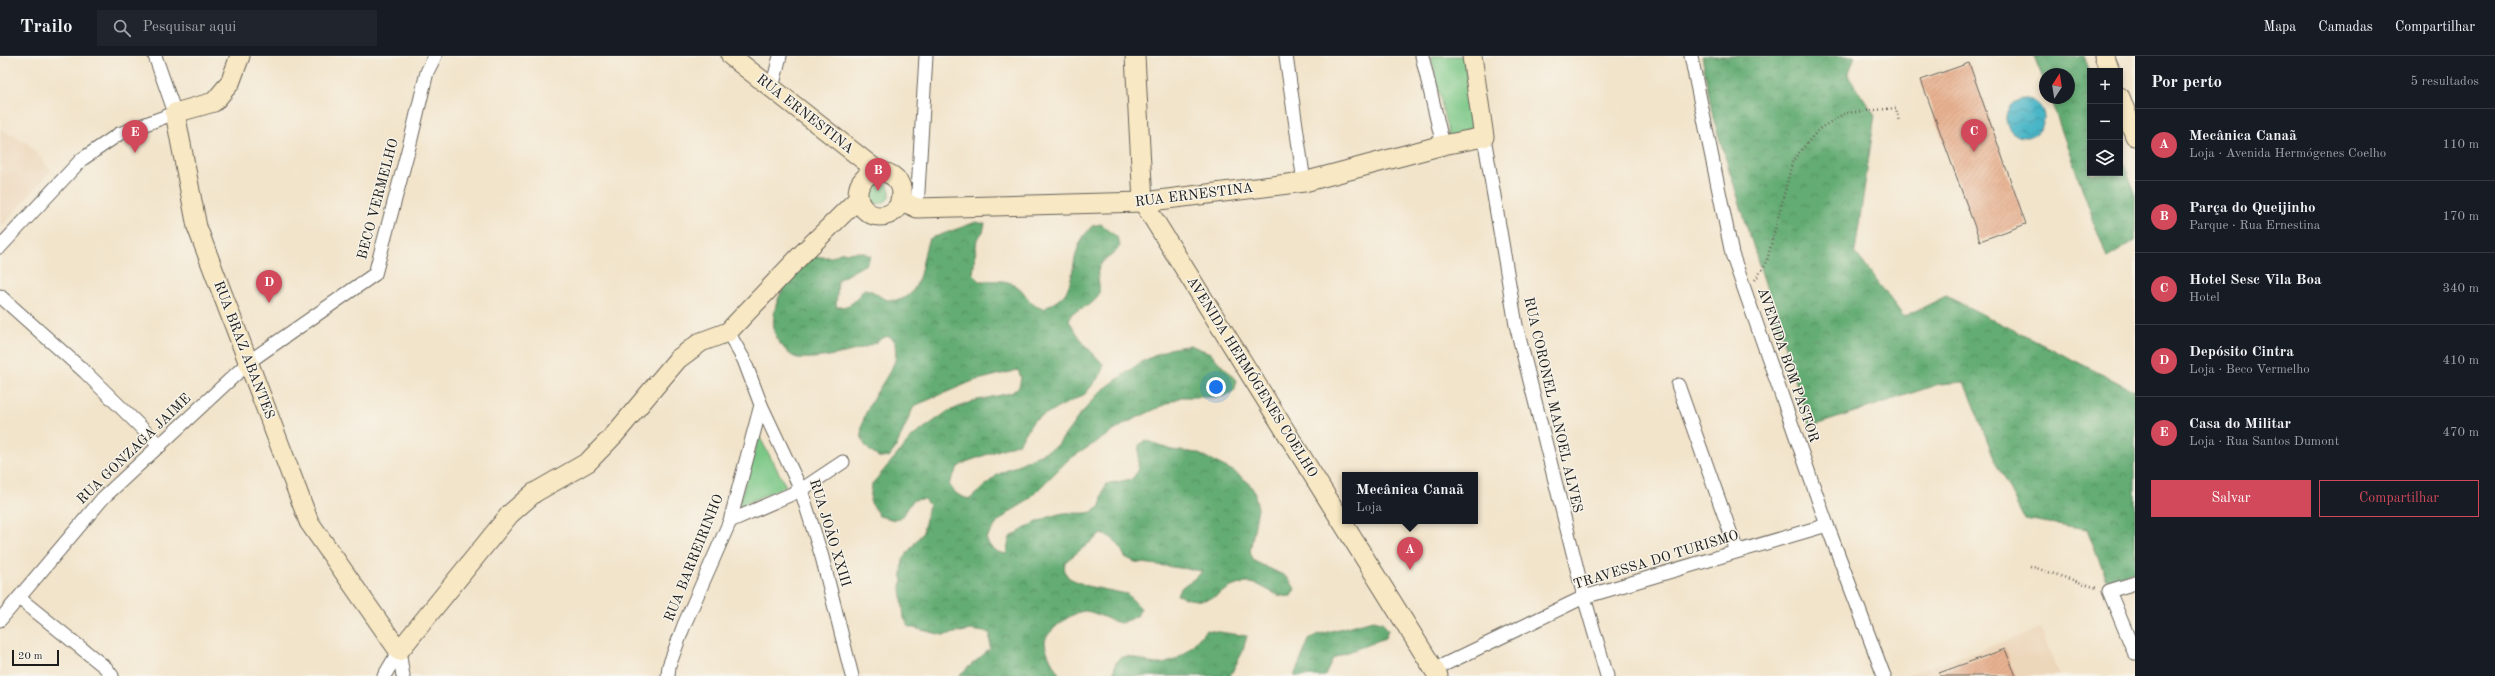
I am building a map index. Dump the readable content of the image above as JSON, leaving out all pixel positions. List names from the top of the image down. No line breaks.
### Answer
{"streets":{"street":["RUA ERNESTINA","BECO VERMELHO","RUA BRAZ ABANTES","AVENIDA BOM PASTOR","AVENIDA HERMÓGENES COELHO","RUA CORONEL MANOEL ALVES","RUA GONZAGA JAIME","RUA JOÃO XXIII","RUA BARREIRINHO","TRAVESSA DO TURISMO"]},"crossings":[["RUA ERNESTINA","AVENIDA HERMÓGENES COELHO"],["RUA ERNESTINA","RUA CORONEL MANOEL ALVES"],["BECO VERMELHO","RUA BRAZ ABANTES"],["BECO VERMELHO","RUA GONZAGA JAIME"],["RUA BRAZ ABANTES","RUA GONZAGA JAIME"],["AVENIDA BOM PASTOR","TRAVESSA DO TURISMO"],["AVENIDA HERMÓGENES COELHO","TRAVESSA DO TURISMO"],["RUA CORONEL MANOEL ALVES","TRAVESSA DO TURISMO"],["RUA JOÃO XXIII","RUA BARREIRINHO"]],"scale_bar":"20 m","north":"top","page":{"header":"Trailo","search":"Pesquisar aqui","nav":["Mapa","Camadas","Compartilhar"],"heading":["Por perto","5 resultados"],"map_buttons":["+","−"],"list":[{"mark":"A","name":"Mecânica Canaã","note":"Loja · Avenida Hermógenes Coelho","value":"110 m"},{"mark":"B","name":"Parça do Queijinho","note":"Parque · Rua Ernestina","value":"170 m"},{"mark":"C","name":"Hotel Sesc Vila Boa","note":"Hotel","value":"340 m"},{"mark":"D","name":"Depósito Cintra","note":"Loja · Beco Vermelho","value":"410 m"},{"mark":"E","name":"Casa do Militar","note":"Loja · Rua Santos Dumont","value":"470 m"}],"pins":["C","E","B","D","A"],"buttons":["Salvar","Compartilhar"],"popup":["Mecânica Canaã","Loja"],"scale":"20 m"}}
